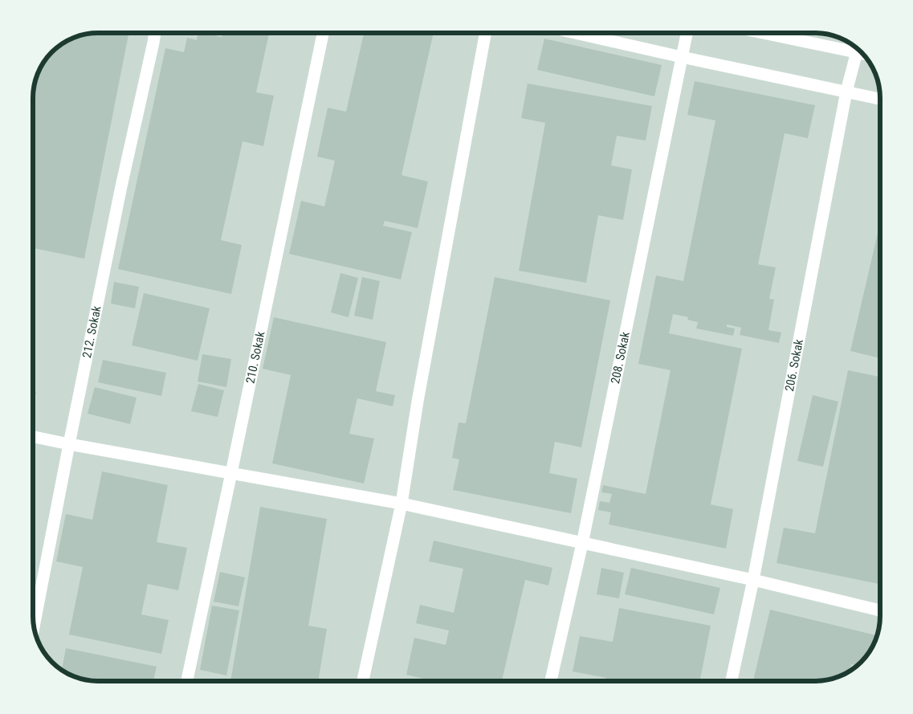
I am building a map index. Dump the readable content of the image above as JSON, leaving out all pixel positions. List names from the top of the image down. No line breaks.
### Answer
{"streets":{"street":["212. Sokak","210. Sokak","208. Sokak","206. Sokak"]}}
